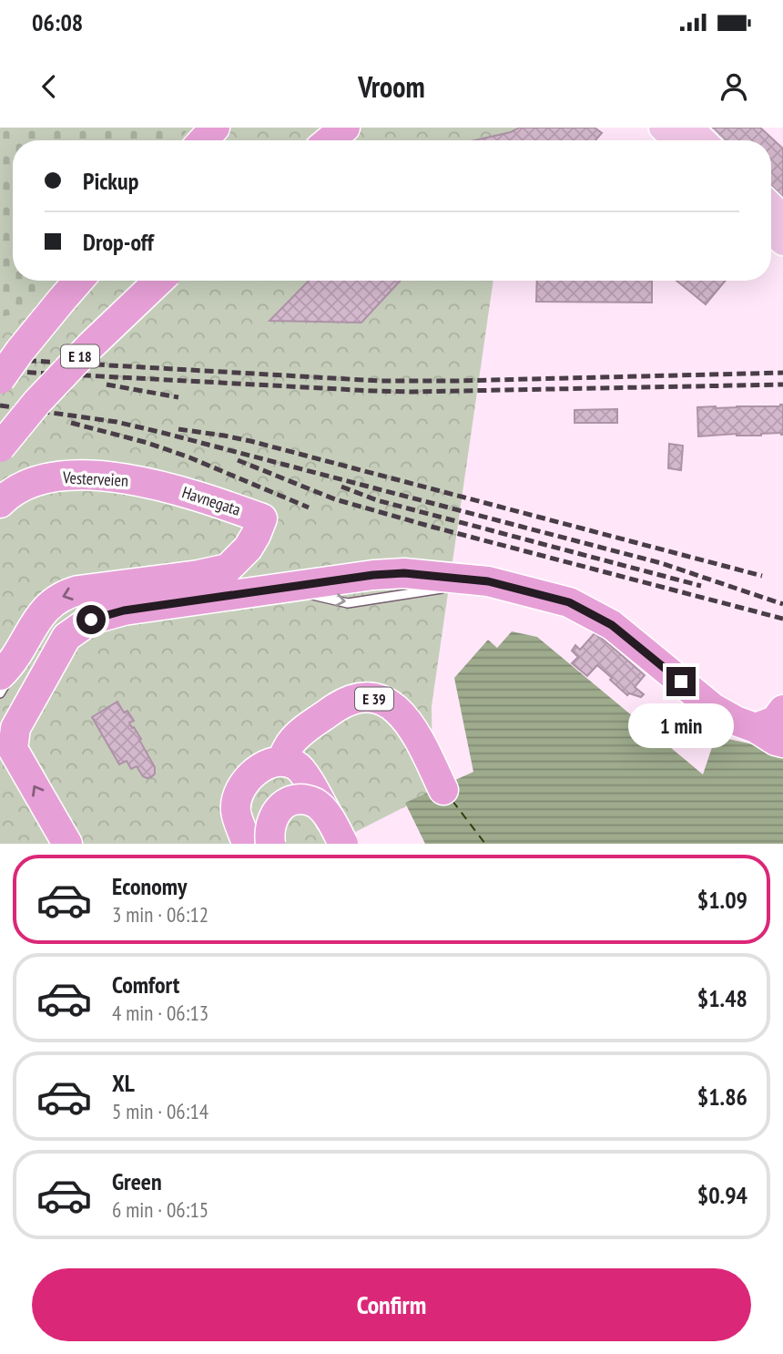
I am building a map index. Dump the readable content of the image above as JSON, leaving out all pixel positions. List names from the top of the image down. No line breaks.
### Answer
{"streets":{"highway":["E 18","Vesterveien","Havnegata","E 39"]},"crossings":[["Vesterveien","Havnegata"]],"page":{"status":"06:08","header":"Vroom","banner":["Pickup","Drop-off"],"bubble":"1 min","list":[{"name":"Economy","note":"3 min · 06:12","value":"$1.09"},{"name":"Comfort","note":"4 min · 06:13","value":"$1.48"},{"name":"XL","note":"5 min · 06:14","value":"$1.86"},{"name":"Green","note":"6 min · 06:15","value":"$0.94"}],"buttons":"Confirm"}}
